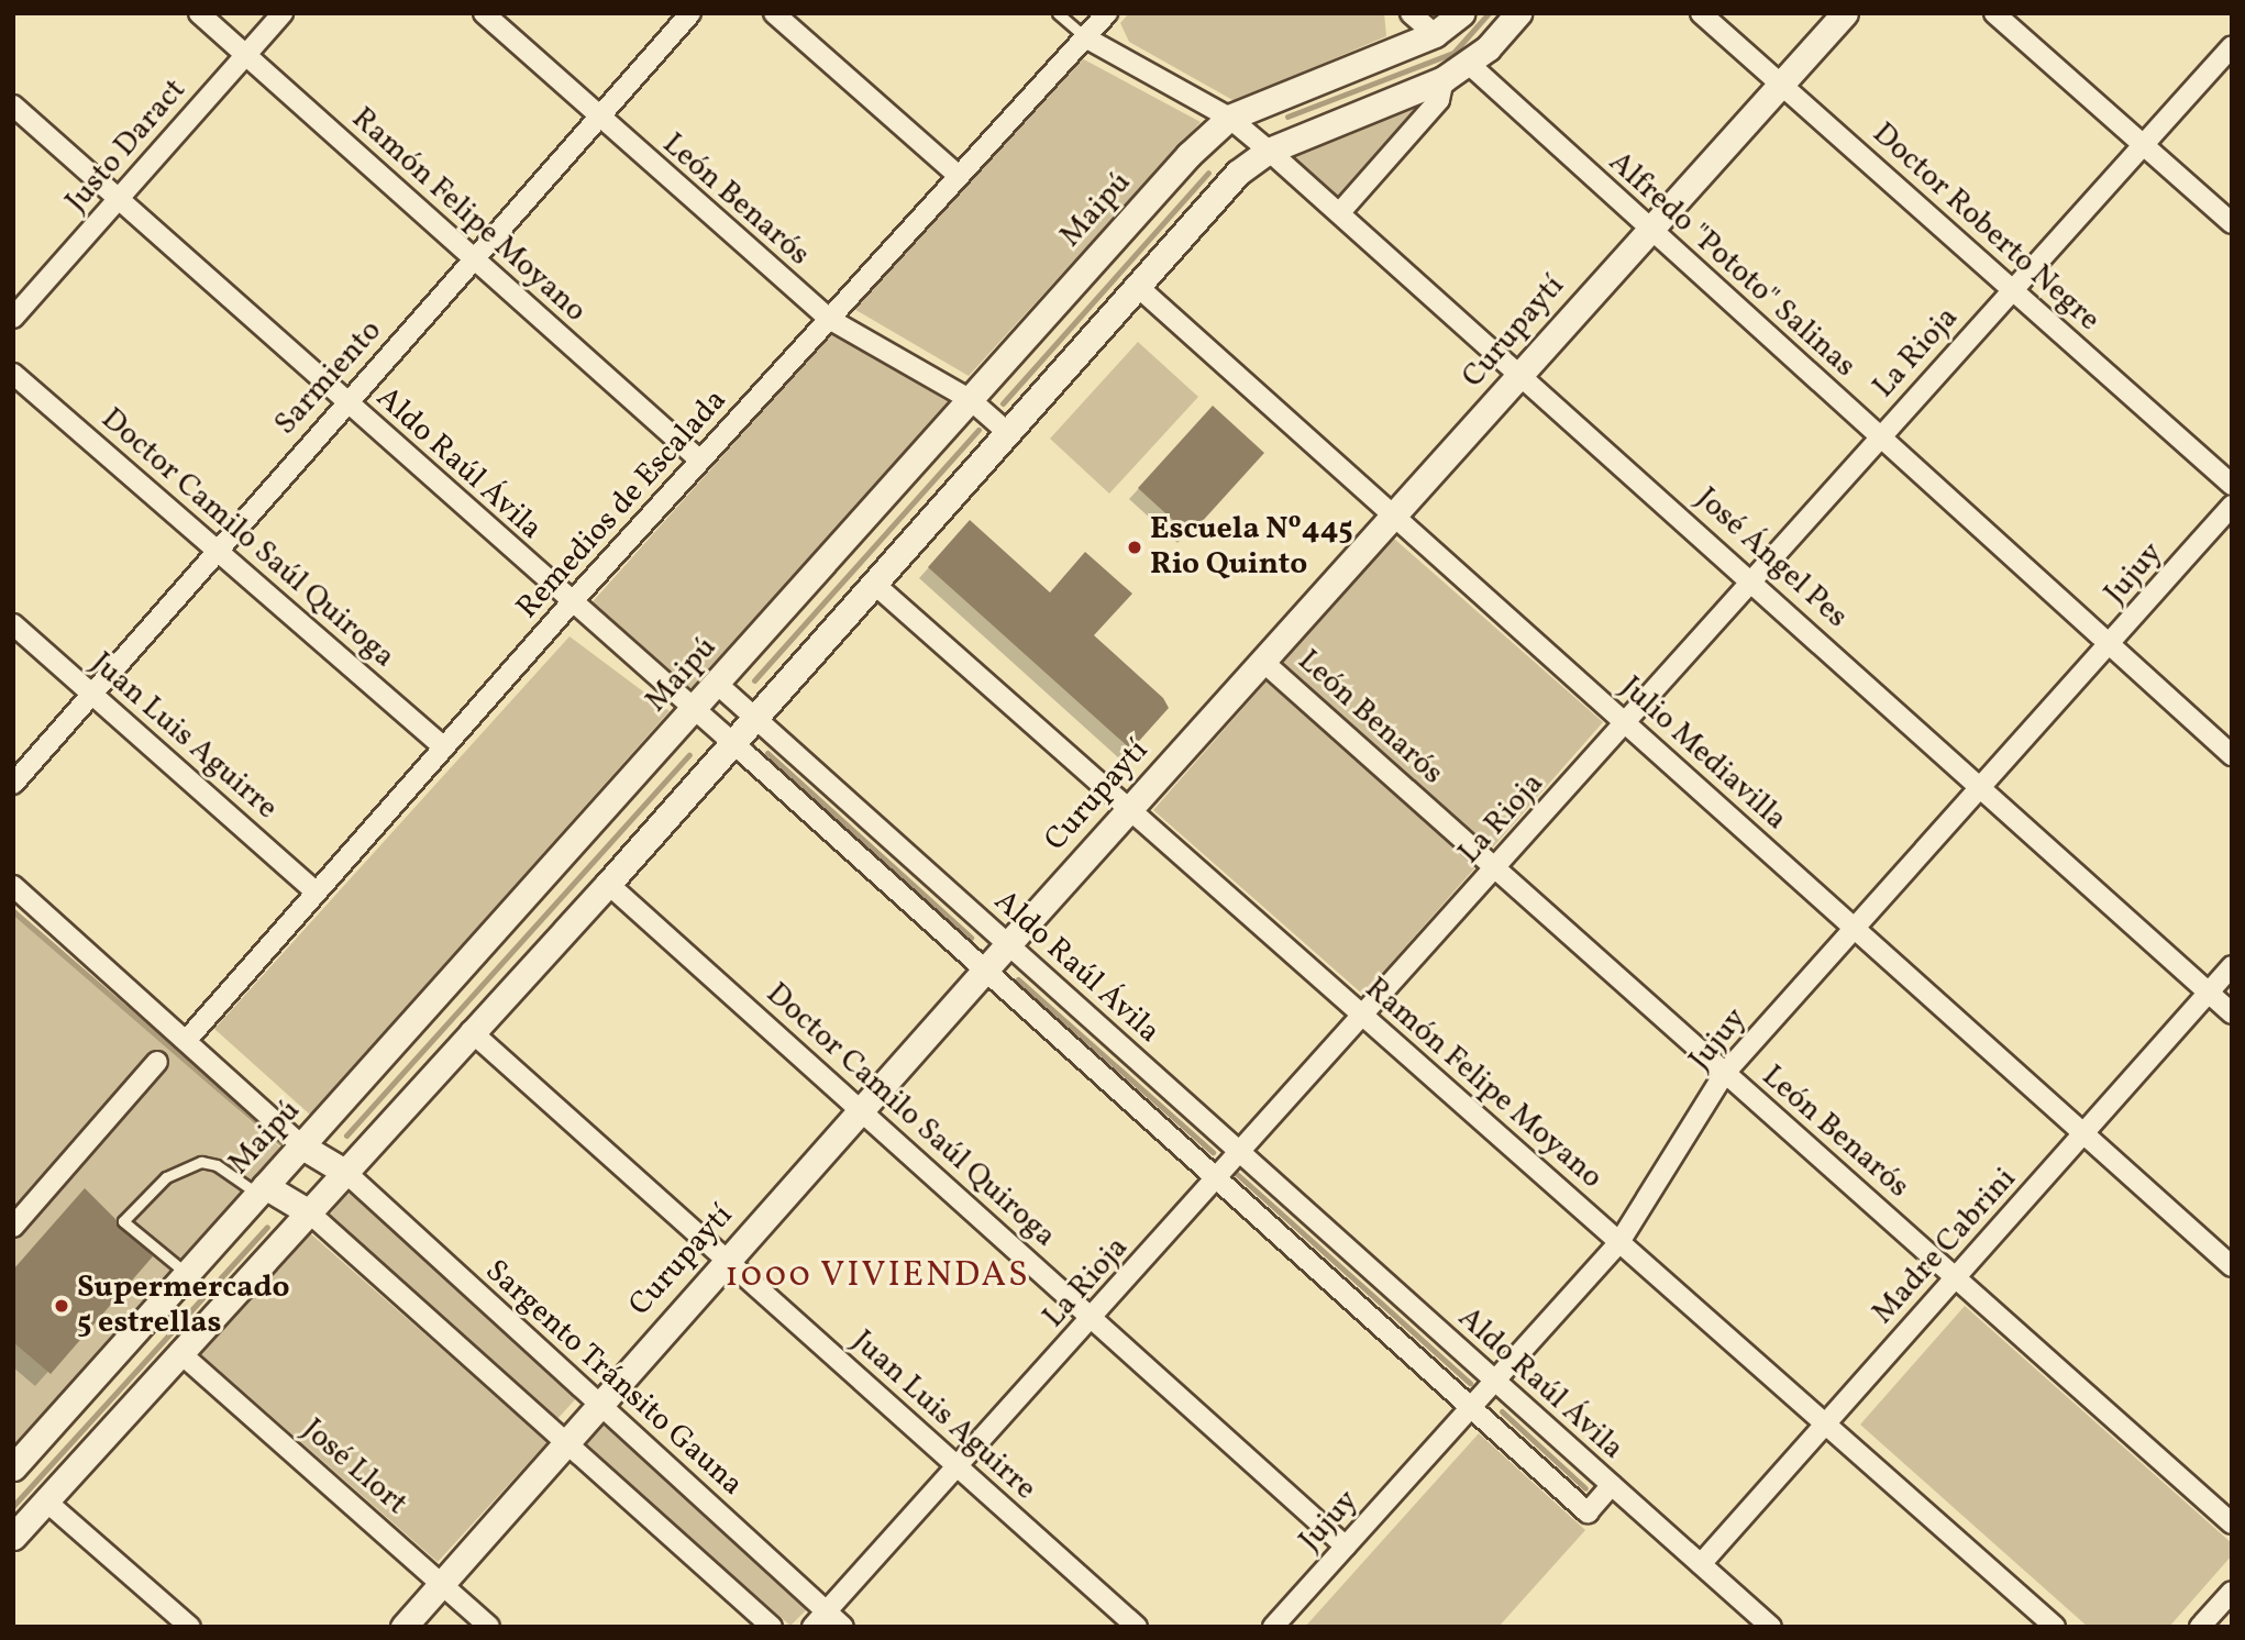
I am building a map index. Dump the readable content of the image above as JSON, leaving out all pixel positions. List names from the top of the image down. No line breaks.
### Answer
{"streets":{"street":["Justo Daract","León Benarós","Maipú","Ramón Felipe Moyano","Doctor Roberto Negre","Alfredo \"Pototo\" Salinas","Curupaytí","La Rioja","Sarmiento","Aldo Raúl Ávila","Remedios de Escalada","Doctor Camilo Saúl Quiroga","José Ángel Pes","Jujuy","Juan Luis Aguirre","Julio Mediavilla","Madre Cabrini","Sargento Tránsito Gauna","José Llort"]},"crossings":[["Justo Daract","Ramón Felipe Moyano"],["Justo Daract","Aldo Raúl Ávila"],["León Benarós","Maipú"],["León Benarós","Curupaytí"],["León Benarós","La Rioja"],["León Benarós","Sarmiento"],["León Benarós","Remedios de Escalada"],["León Benarós","Jujuy"],["León Benarós","Madre Cabrini"],["Maipú","Aldo Raúl Ávila"],["Maipú","José Ángel Pes"],["Ramón Felipe Moyano","Curupaytí"],["Ramón Felipe Moyano","La Rioja"],["Ramón Felipe Moyano","Sarmiento"],["Ramón Felipe Moyano","Remedios de Escalada"],["Ramón Felipe Moyano","Jujuy"],["Ramón Felipe Moyano","Madre Cabrini"],["Doctor Roberto Negre","Curupaytí"],["Doctor Roberto Negre","La Rioja"],["Alfredo \"Pototo\" Salinas","Curupaytí"],["Alfredo \"Pototo\" Salinas","La Rioja"],["Alfredo \"Pototo\" Salinas","Jujuy"],["Curupaytí","Aldo Raúl Ávila"],["Curupaytí","Doctor Camilo Saúl Quiroga"],["Curupaytí","José Ángel Pes"],["Curupaytí","Juan Luis Aguirre"],["Curupaytí","Julio Mediavilla"],["Curupaytí","Sargento Tránsito Gauna"],["Curupaytí","José Llort"],["La Rioja","Aldo Raúl Ávila"],["La Rioja","Doctor Camilo Saúl Quiroga"],["La Rioja","José Ángel Pes"],["La Rioja","Juan Luis Aguirre"],["La Rioja","Julio Mediavilla"],["La Rioja","Sargento Tránsito Gauna"],["Sarmiento","Aldo Raúl Ávila"],["Sarmiento","Doctor Camilo Saúl Quiroga"],["Sarmiento","Juan Luis Aguirre"],["Aldo Raúl Ávila","Remedios de Escalada"],["Aldo Raúl Ávila","Jujuy"],["Aldo Raúl Ávila","Madre Cabrini"],["Remedios de Escalada","Doctor Camilo Saúl Quiroga"],["Remedios de Escalada","Juan Luis Aguirre"],["Doctor Camilo Saúl Quiroga","Jujuy"],["José Ángel Pes","Jujuy"],["José Ángel Pes","Madre Cabrini"],["Jujuy","Julio Mediavilla"],["Julio Mediavilla","Madre Cabrini"]],"districts":["1000 VIVIENDAS"],"places":["Escuela Nº445 Rio Quinto","Supermercado 5 estrellas"]}
